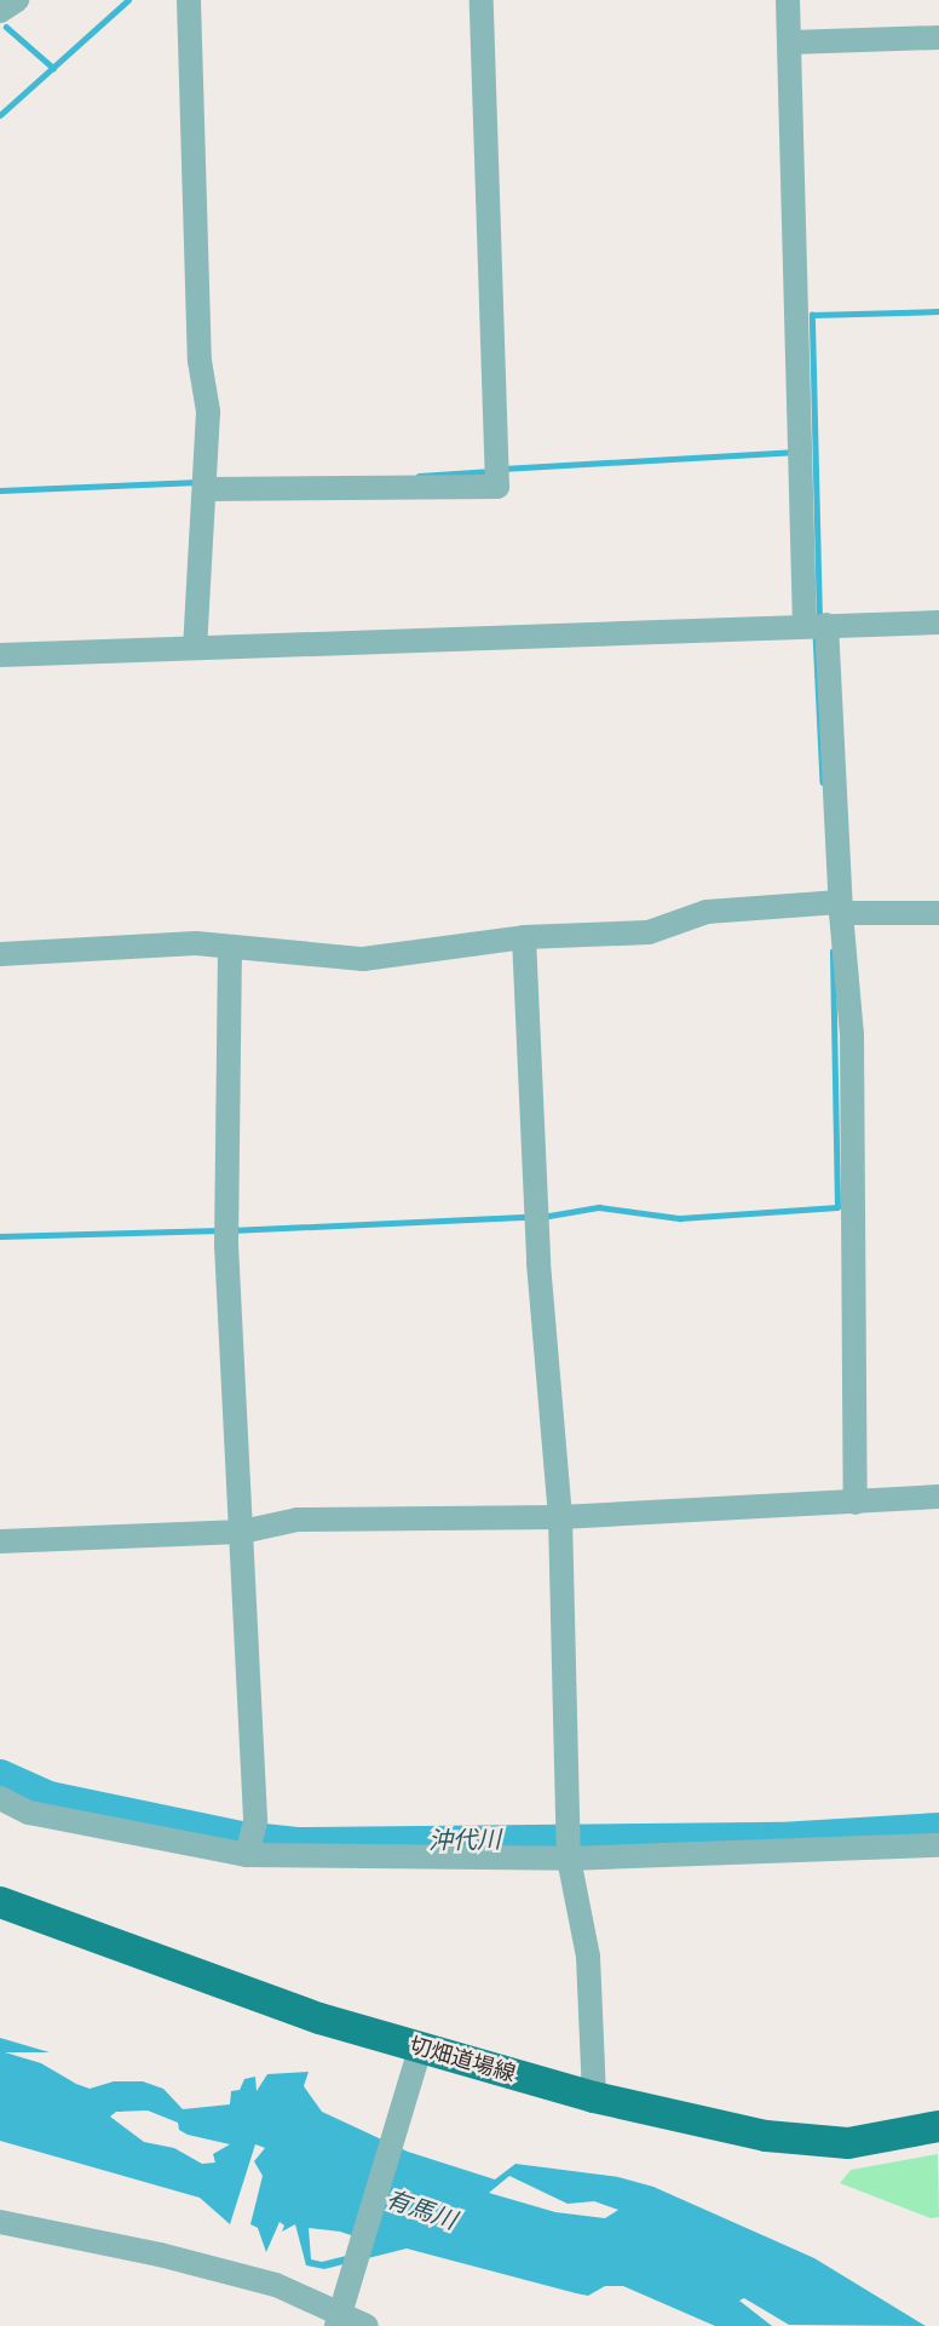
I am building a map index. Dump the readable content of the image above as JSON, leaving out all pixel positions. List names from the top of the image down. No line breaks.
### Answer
{"streets":{"main road":["切畑道場線"]},"water":["沖代川","有馬川"]}
